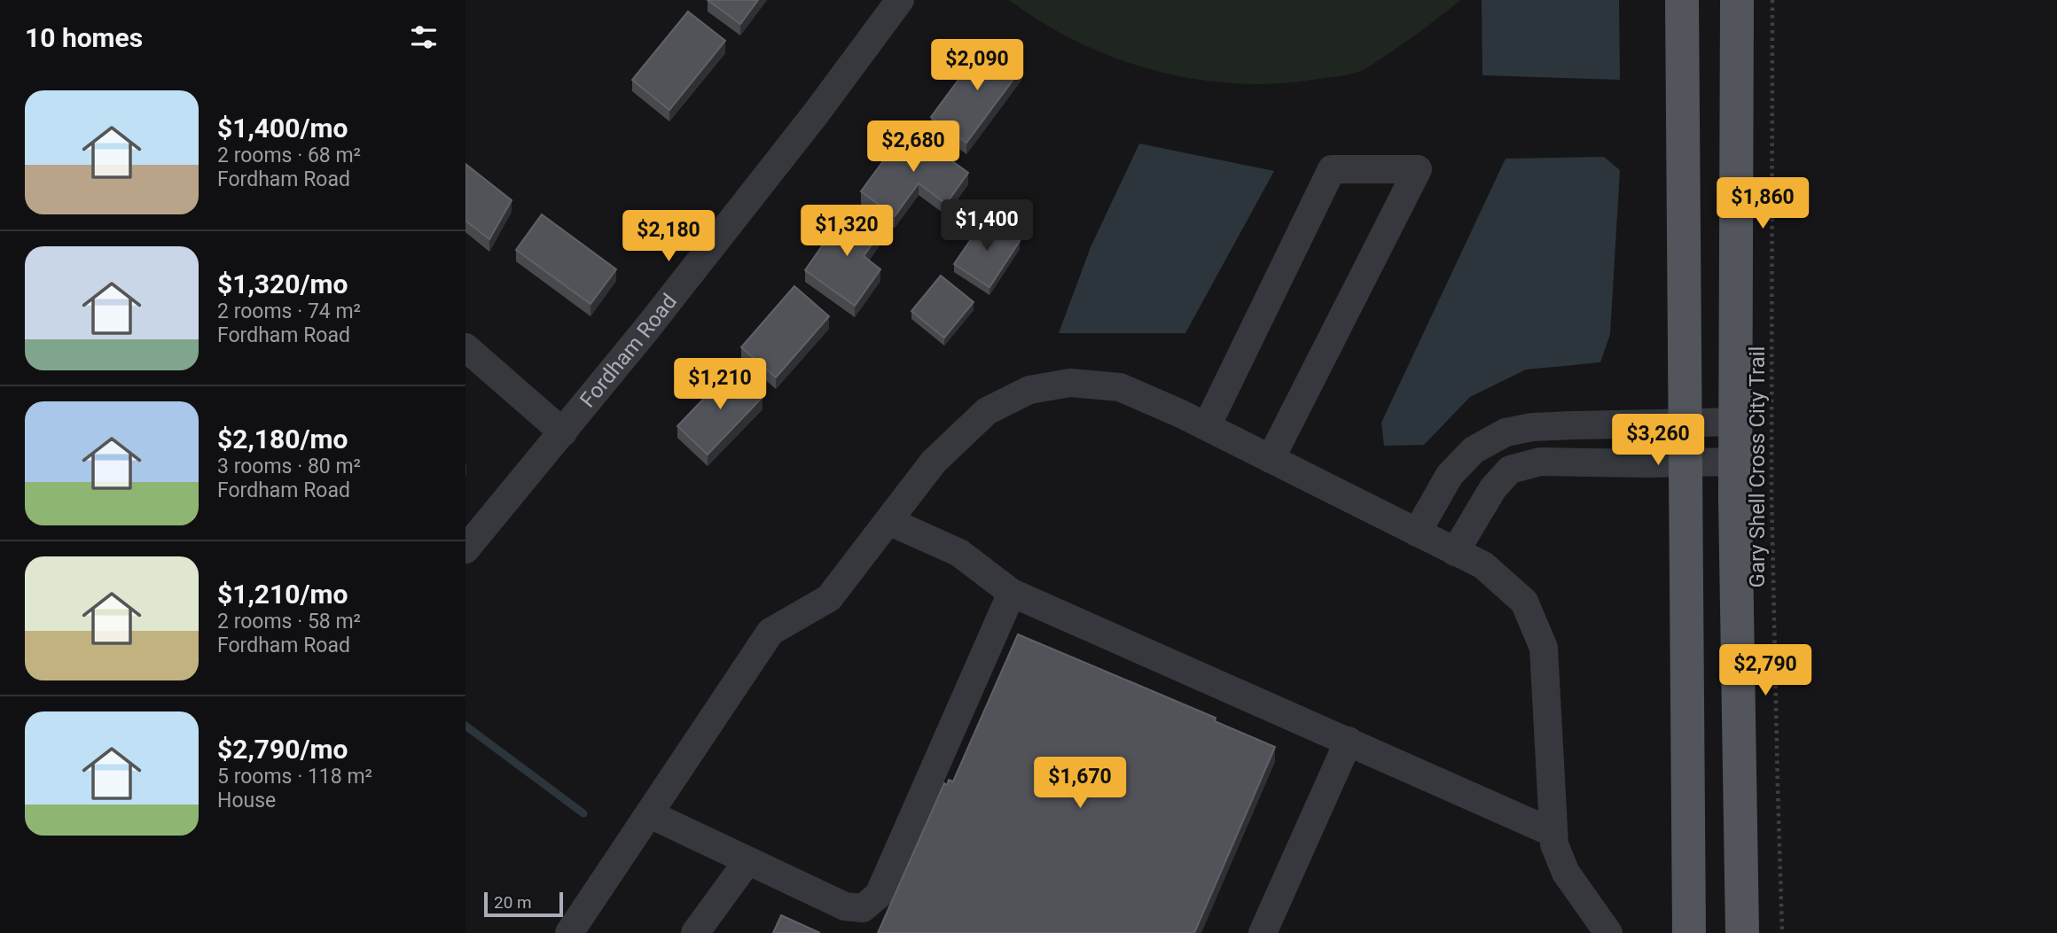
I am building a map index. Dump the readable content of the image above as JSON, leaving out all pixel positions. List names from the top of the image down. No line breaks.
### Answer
{"streets":{"street":["Fordham Road"],"path":["Gary Shell Cross City Trail"]},"scale_bar":"20 m","page":{"heading":"10 homes","price":["$2,090","$2,680","$1,860","$1,400","$1,320","$2,180","$1,210","$3,260","$2,790","$1,670"],"list":[{"name":"$1,400/mo","note":"2 rooms · 68 m² · Fordham Road"},{"name":"$1,320/mo","note":"2 rooms · 74 m² · Fordham Road"},{"name":"$2,180/mo","note":"3 rooms · 80 m² · Fordham Road"},{"name":"$1,210/mo","note":"2 rooms · 58 m² · Fordham Road"},{"name":"$2,790/mo","note":"5 rooms · 118 m² · House"}],"scale":"20 m"}}
